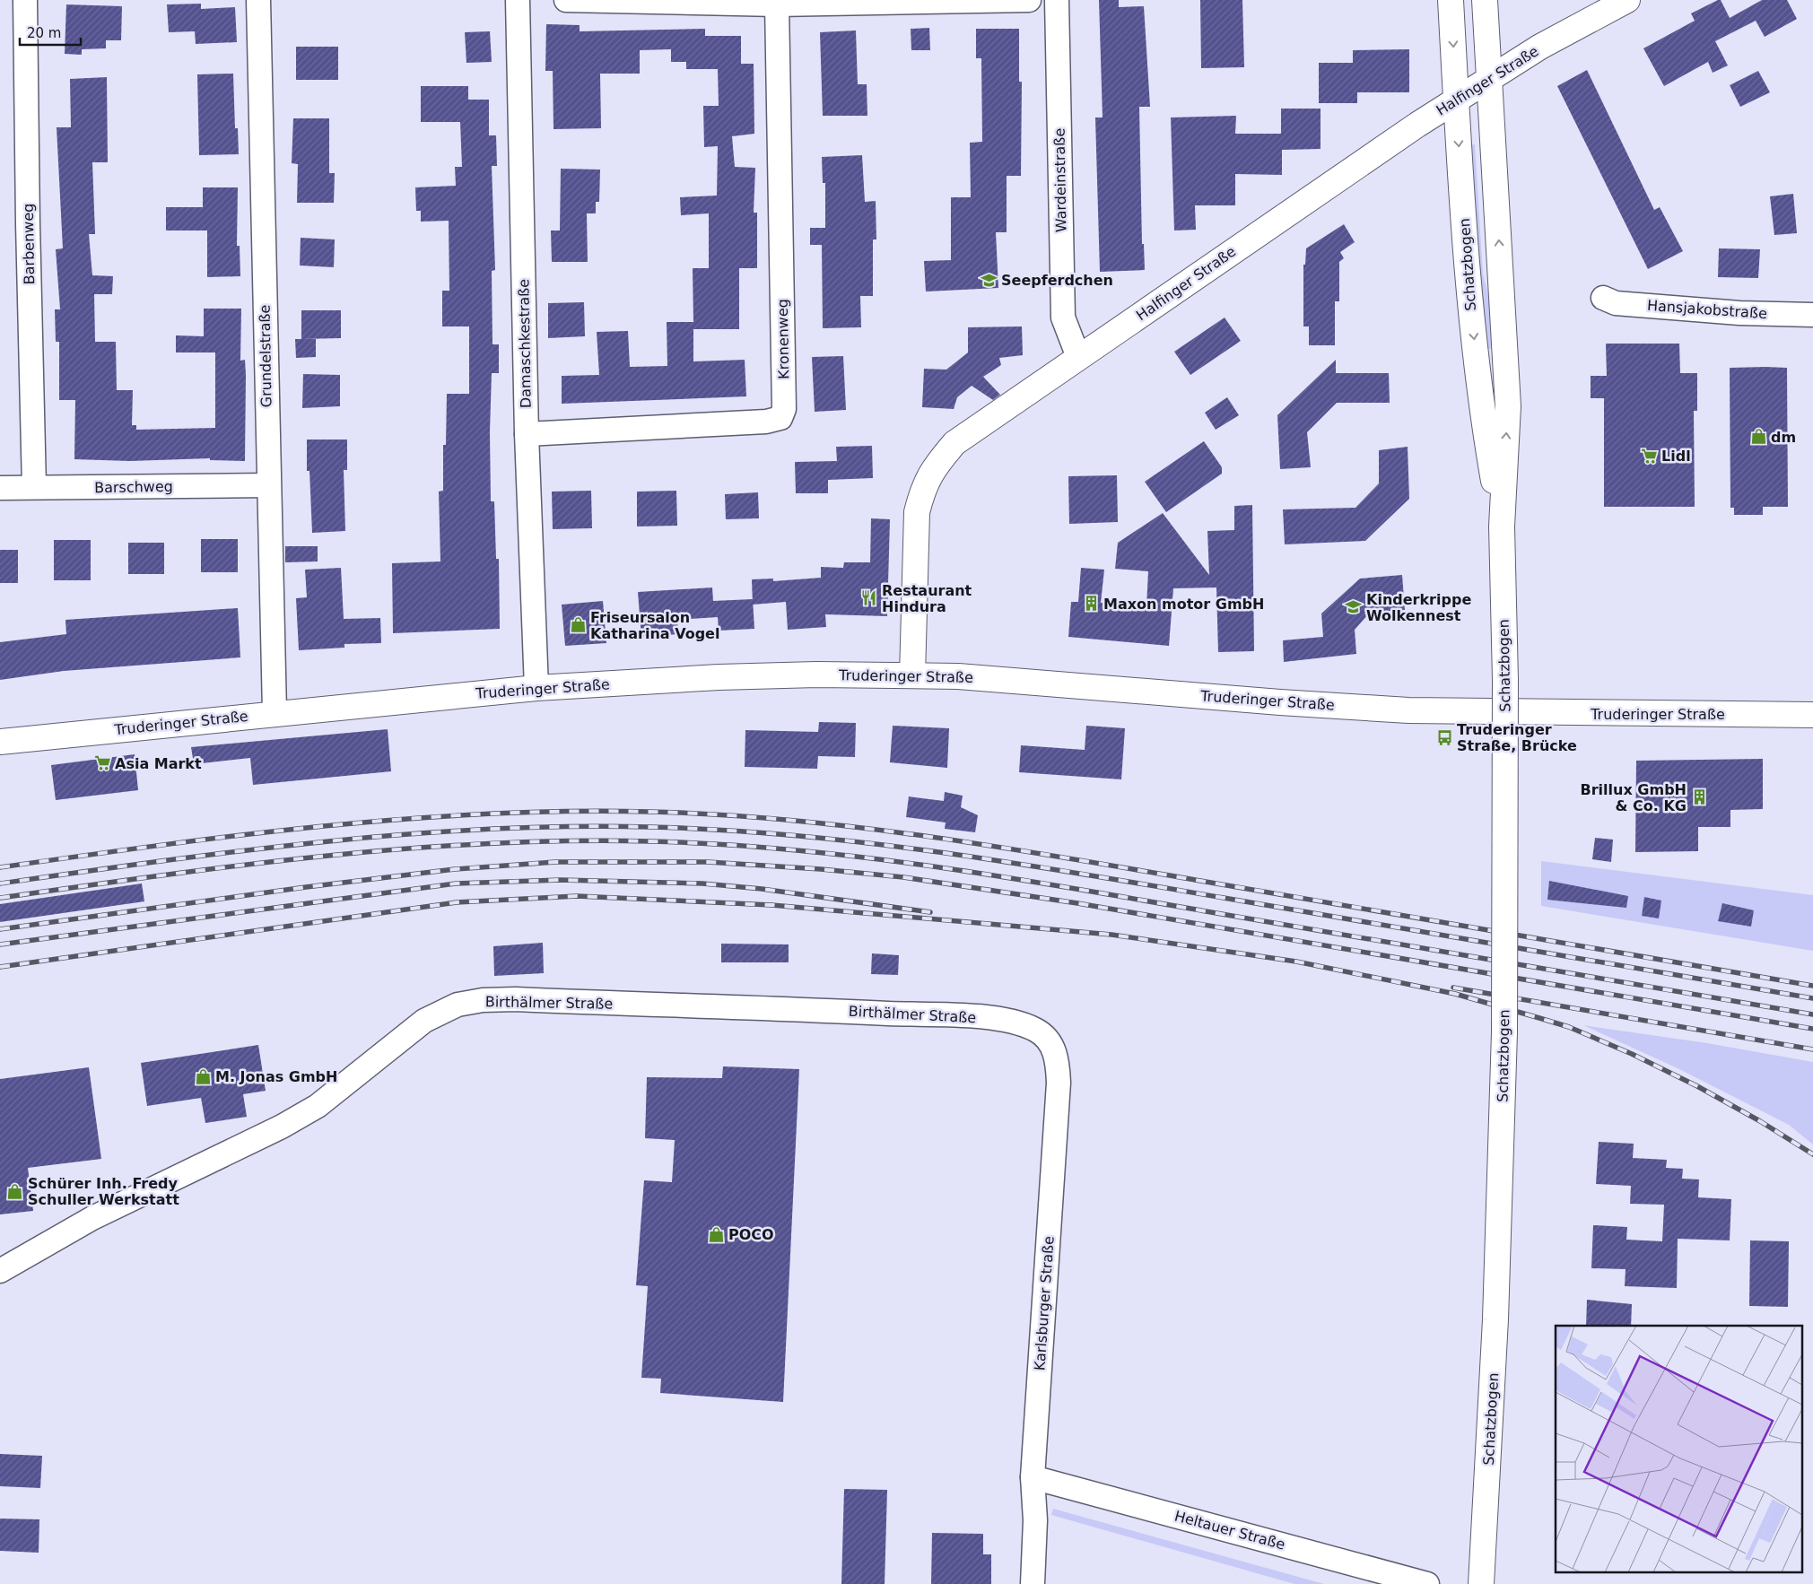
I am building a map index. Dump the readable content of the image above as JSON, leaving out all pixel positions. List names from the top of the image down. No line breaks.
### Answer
{"streets":{"street":["Halfinger Straße","Wardeinstraße","Barbenweg","Schatzbogen","Hansjakobstraße","Kronenweg","Damaschkestraße","Grundelstraße","Barschweg","Truderinger Straße","Birthälmer Straße","Karlsburger Straße","Heltauer Straße"]},"crossings":[["Halfinger Straße","Wardeinstraße"],["Halfinger Straße","Schatzbogen"],["Halfinger Straße","Truderinger Straße"],["Barbenweg","Barschweg"],["Kronenweg","Damaschkestraße"],["Damaschkestraße","Truderinger Straße"],["Grundelstraße","Barschweg"],["Grundelstraße","Truderinger Straße"],["Birthälmer Straße","Karlsburger Straße"],["Karlsburger Straße","Heltauer Straße"]],"places":{"school or university":["Seepferdchen","Kinderkrippe Wolkennest"],"shop":["dm","Friseursalon Katharina Vogel","M. Jonas GmbH","Schürer Inh. Fredy Schuller Werkstatt","POCO"],"supermarket":["Lidl","Asia Markt"],"restaurant":["Restaurant Hindura"],"building":["Maxon motor GmbH","Brillux GmbH & Co. KG"],"bus stop":["Truderinger Straße, Brücke"]},"scale_bar":"20 m"}
